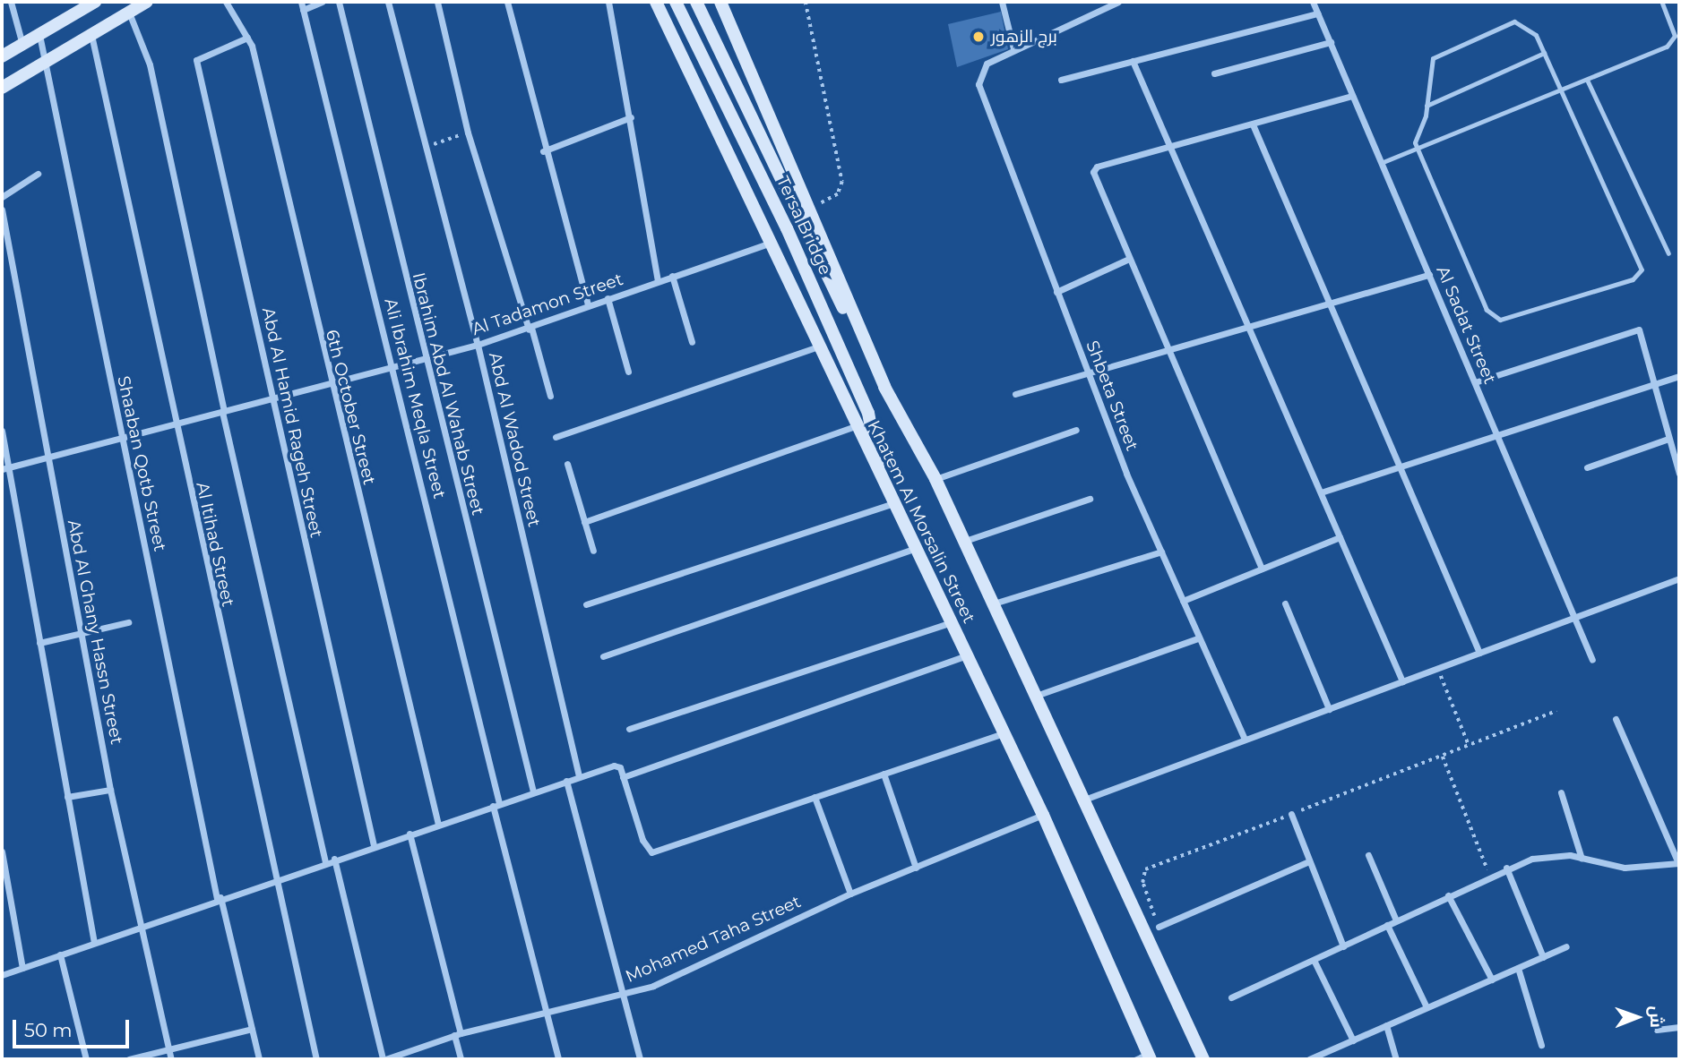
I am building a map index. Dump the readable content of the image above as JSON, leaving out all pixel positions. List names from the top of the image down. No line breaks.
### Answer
{"streets":{"main road":["Tersa Bridge","Khatem Al Morsalin Street"],"street":["Al Tadamon Street","Al Sadat Street","Ibrahim Abd Al Wahab Street","Shbeta Street","Ali Ibrahim Meqla Street","6th October Street","Abd Al Hamid Rageh Street","Abd Al Wadod Street","Shaaban Qotb Street","Al Itihad Street","Abd Al Ghany Hassn Street","Mohamed Taha Street"]},"crossings":[["Tersa Bridge","Khatem Al Morsalin Street"],["Al Tadamon Street","Ibrahim Abd Al Wahab Street"],["Al Tadamon Street","Ali Ibrahim Meqla Street"],["Al Tadamon Street","6th October Street"],["Al Tadamon Street","Abd Al Hamid Rageh Street"],["Al Tadamon Street","Abd Al Wadod Street"],["Al Tadamon Street","Shaaban Qotb Street"],["Al Tadamon Street","Khatem Al Morsalin Street"],["Al Tadamon Street","Al Itihad Street"],["Al Tadamon Street","Abd Al Ghany Hassn Street"],["Ali Ibrahim Meqla Street","Mohamed Taha Street"],["6th October Street","Abd Al Hamid Rageh Street"],["Khatem Al Morsalin Street","Mohamed Taha Street"]],"places":["برج الزهور"],"scale_bar":"50 m","north":"right"}
